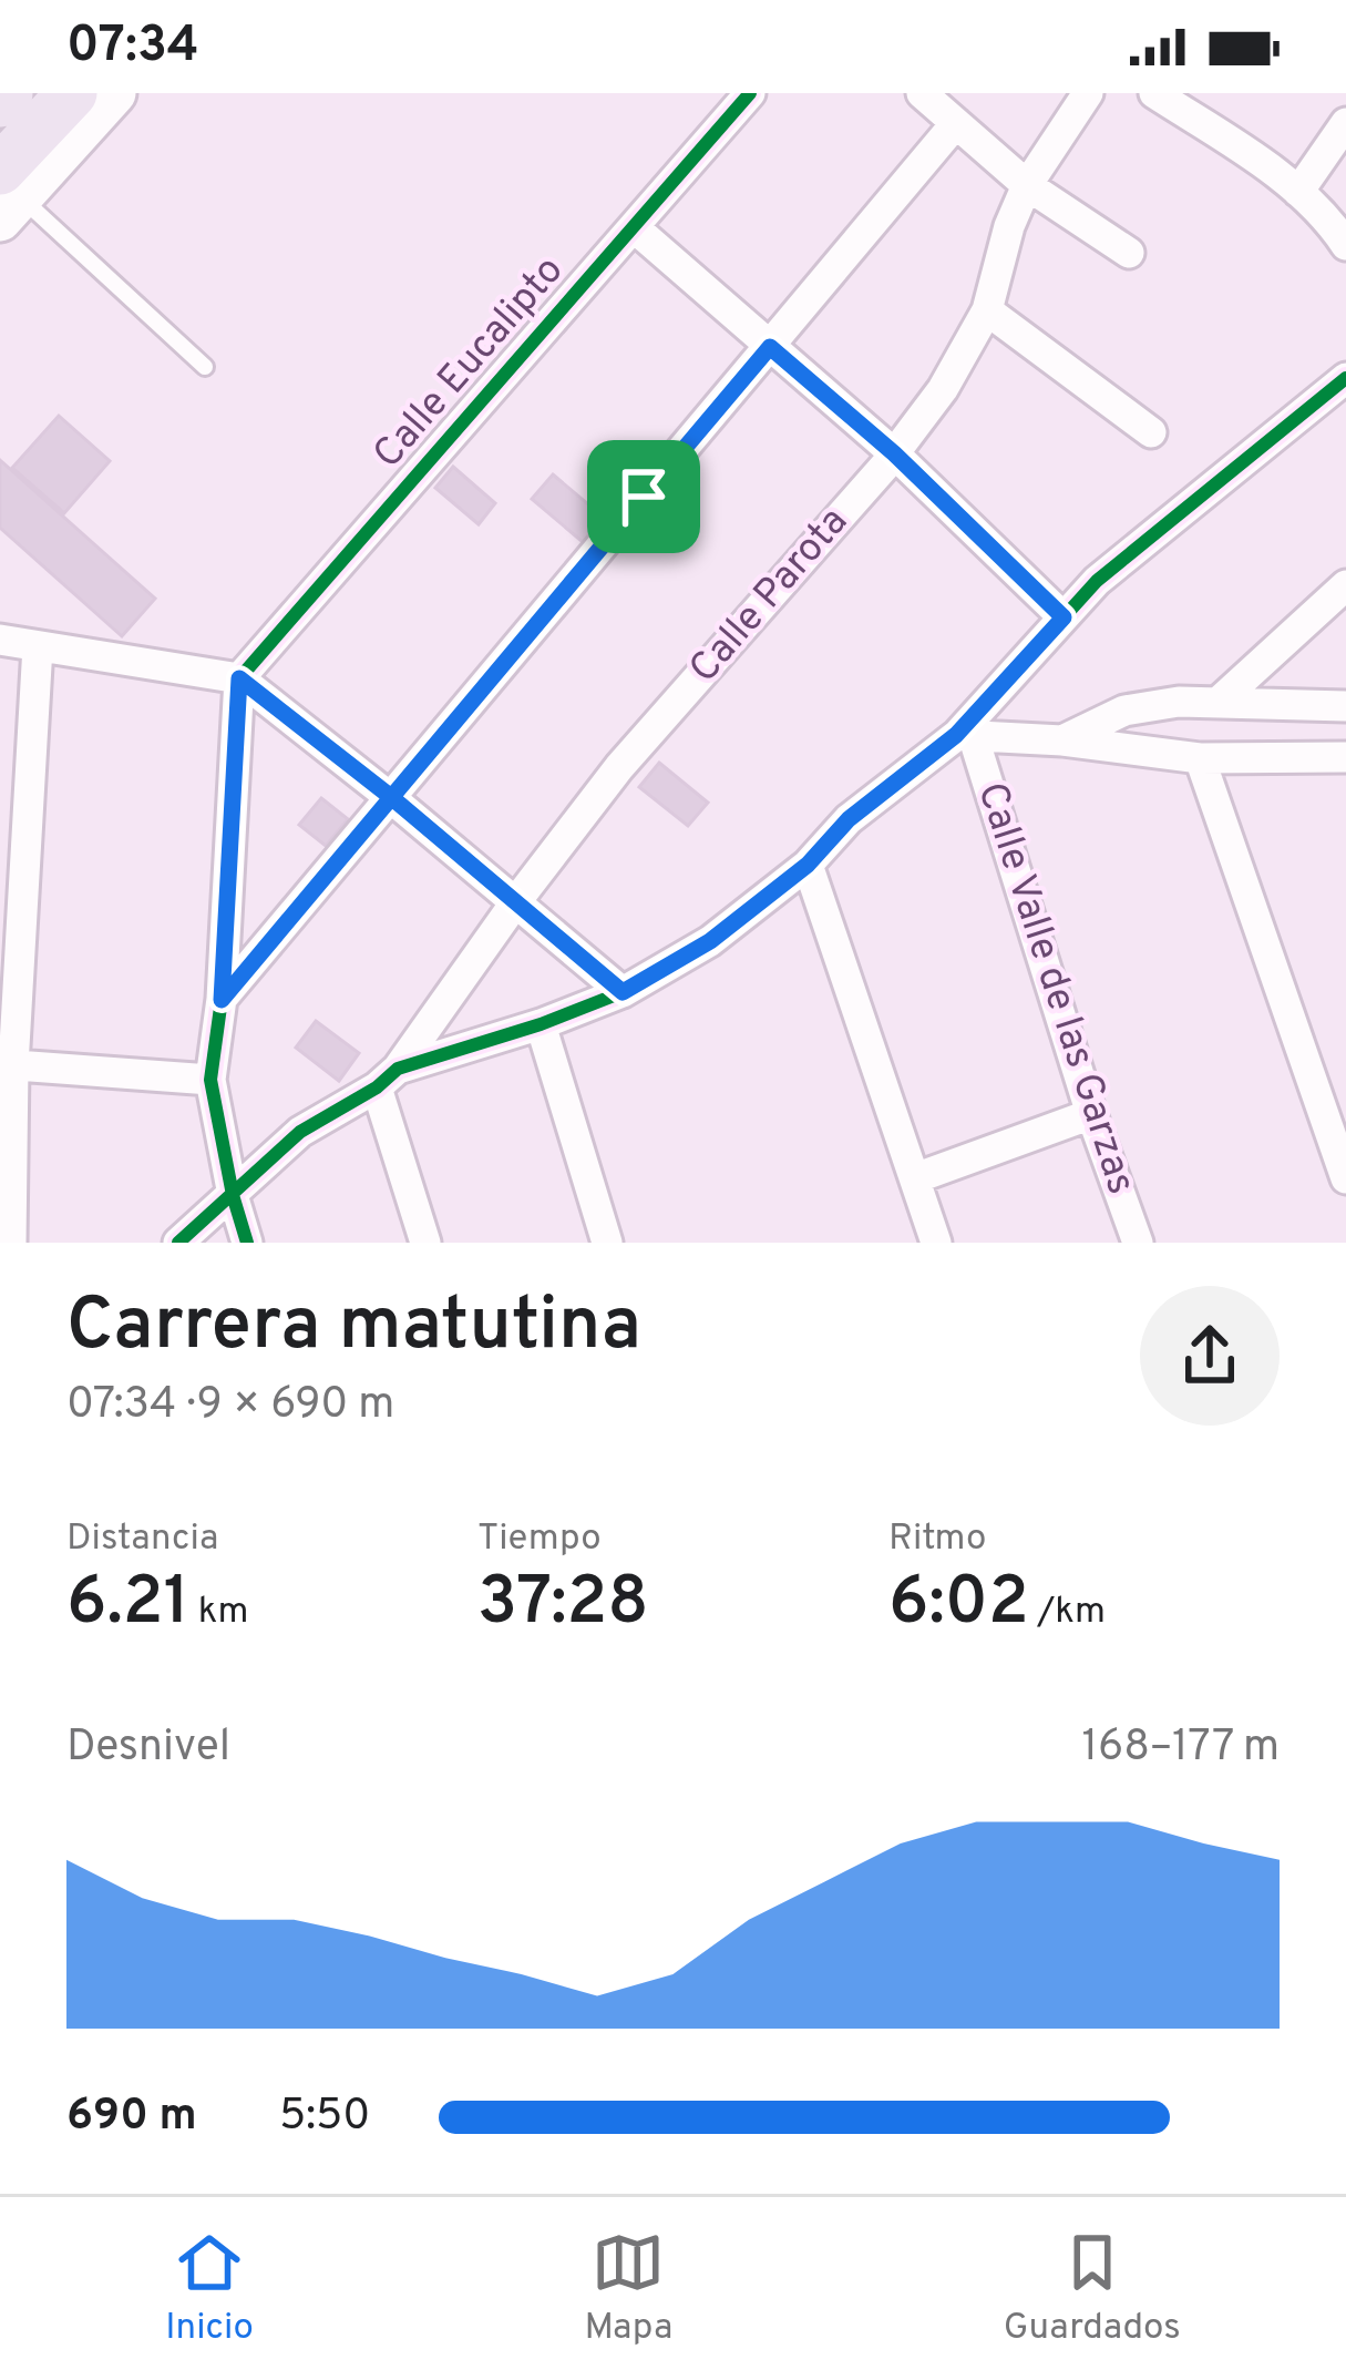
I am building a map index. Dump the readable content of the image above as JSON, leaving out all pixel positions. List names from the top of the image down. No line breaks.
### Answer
{"streets":{"street":["Calle Eucalipto","Calle Parota","Calle Valle de las Garzas"]},"page":{"status":"07:34","heading":["Carrera matutina","07:34 · 9 × 690 m"],"stats":[["Distancia","6.21 km"],["Tiempo","37:28"],["Ritmo","6:02 /km"]],"chart":["Desnivel","168–177 m"],"list":[{"name":"690 m","note":"5:50"}],"tabs":["Inicio","Mapa","Guardados"]}}
